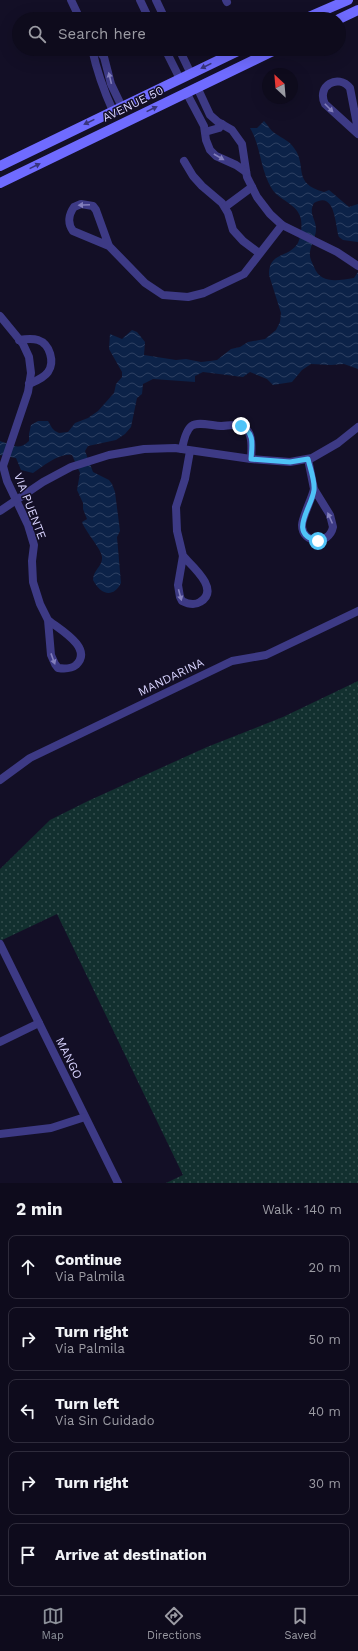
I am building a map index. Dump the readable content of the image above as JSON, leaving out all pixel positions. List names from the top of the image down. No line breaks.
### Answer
{"streets":{"main road":["AVENUE 50"],"street":["VIA PUENTE","MANDARINA","MANGO"]},"north":"top left","page":{"search":"Search here","heading":["2 min","Walk · 140 m"],"list":[["Continue","Via Palmila","20 m"],["Turn right","Via Palmila","50 m"],["Turn left","Via Sin Cuidado","40 m"],["Turn right","30 m"],"Arrive at destination"],"nav":["Map","Directions","Saved"]}}
